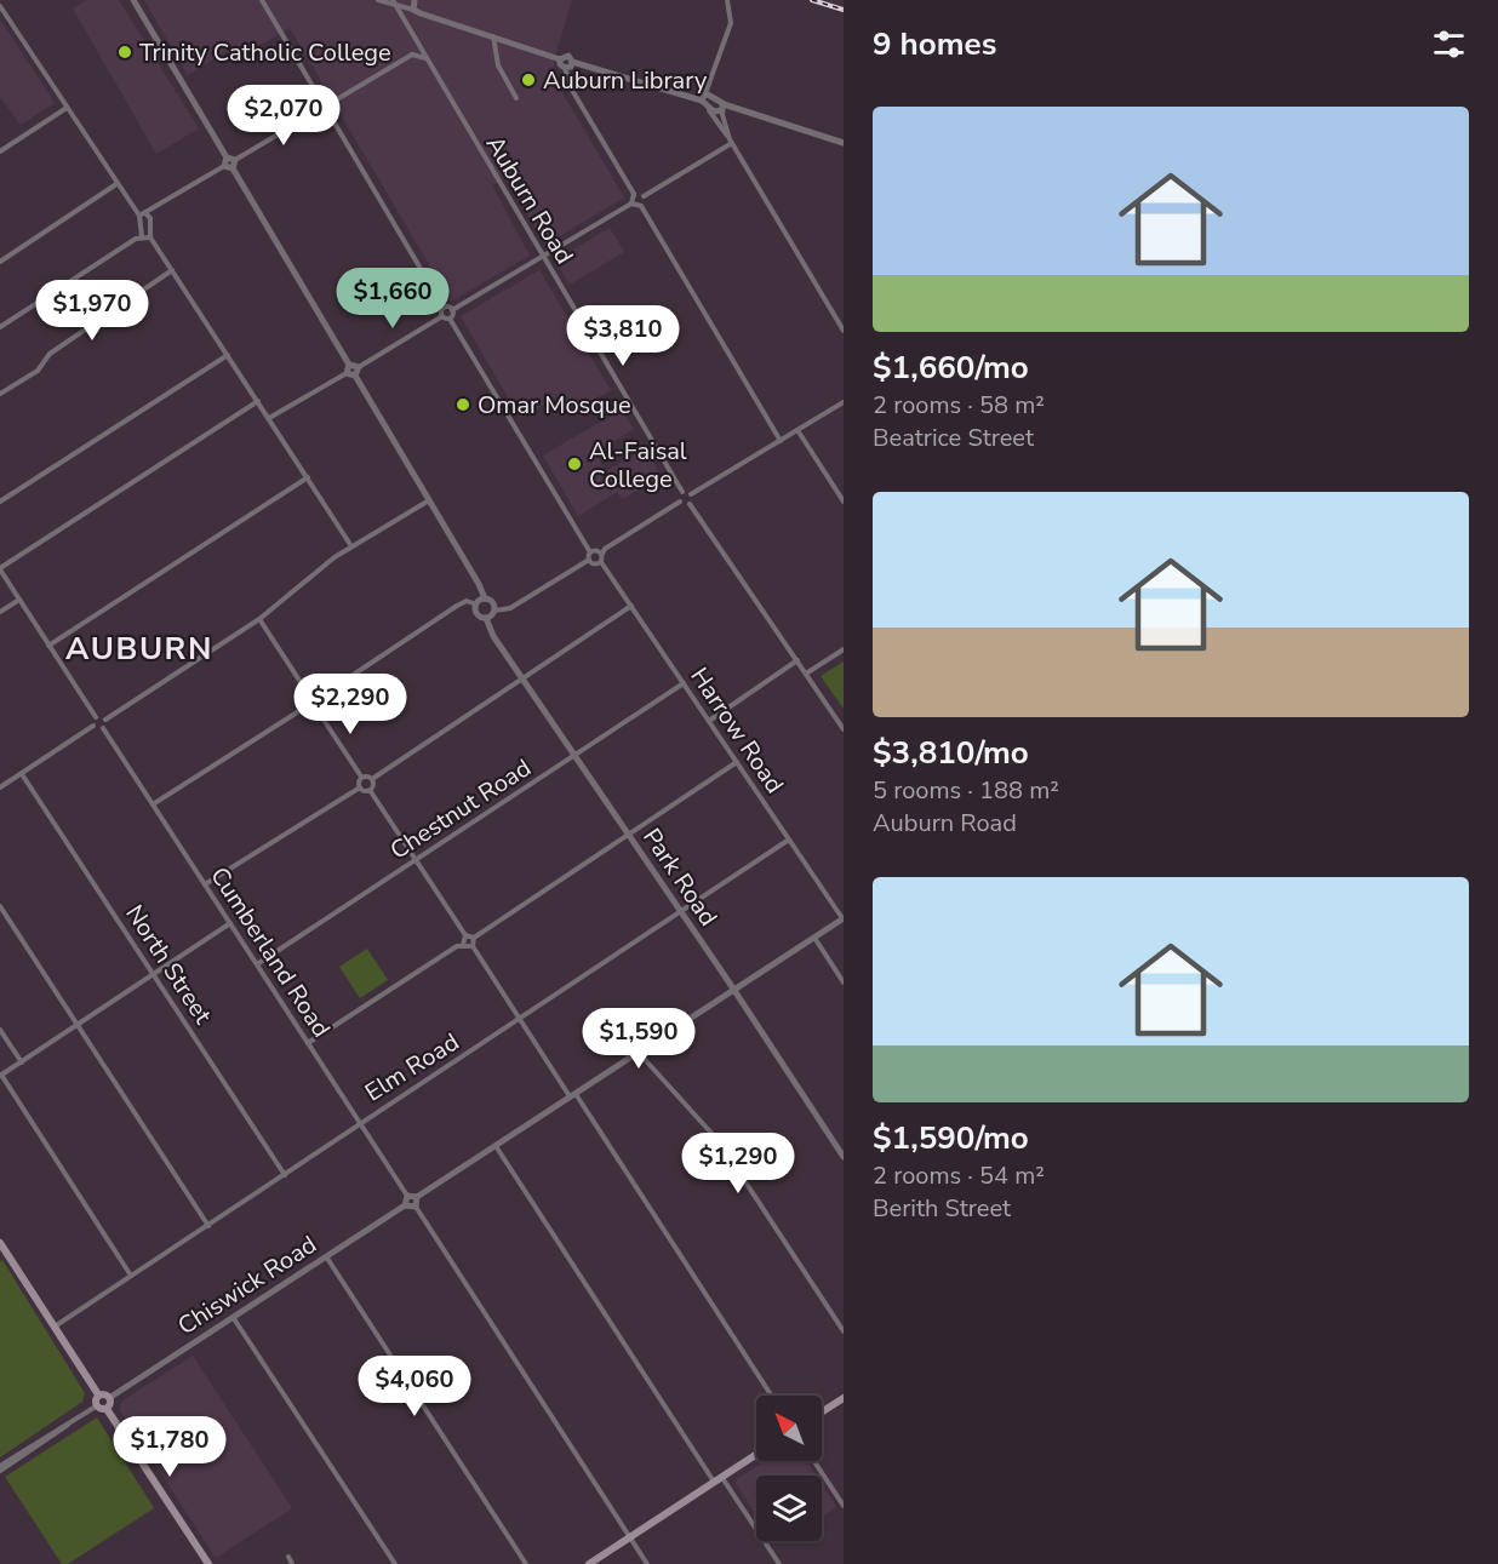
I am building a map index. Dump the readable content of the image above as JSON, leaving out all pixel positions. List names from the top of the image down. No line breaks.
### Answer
{"streets":{"street":["Auburn Road","Harrow Road","Chestnut Road","Park Road","Cumberland Road","North Street","Elm Road","Chiswick Road"]},"crossings":[["Harrow Road","Chestnut Road"],["Harrow Road","Elm Road"],["Chestnut Road","Park Road"],["Chestnut Road","Cumberland Road"],["Park Road","Elm Road"],["Cumberland Road","Elm Road"],["North Street","Elm Road"]],"districts":["AUBURN"],"places":["Trinity Catholic College","Auburn Library","Omar Mosque","Al-Faisal College"],"north":"top left","page":{"heading":"9 homes","price":["$2,070","$1,660","$1,970","$3,810","$2,290","$1,590","$1,290","$4,060","$1,780"],"list":[{"name":"$1,660/mo","note":"2 rooms · 58 m² · Beatrice Street"},{"name":"$3,810/mo","note":"5 rooms · 188 m² · Auburn Road"},{"name":"$1,590/mo","note":"2 rooms · 54 m² · Berith Street"}]}}
